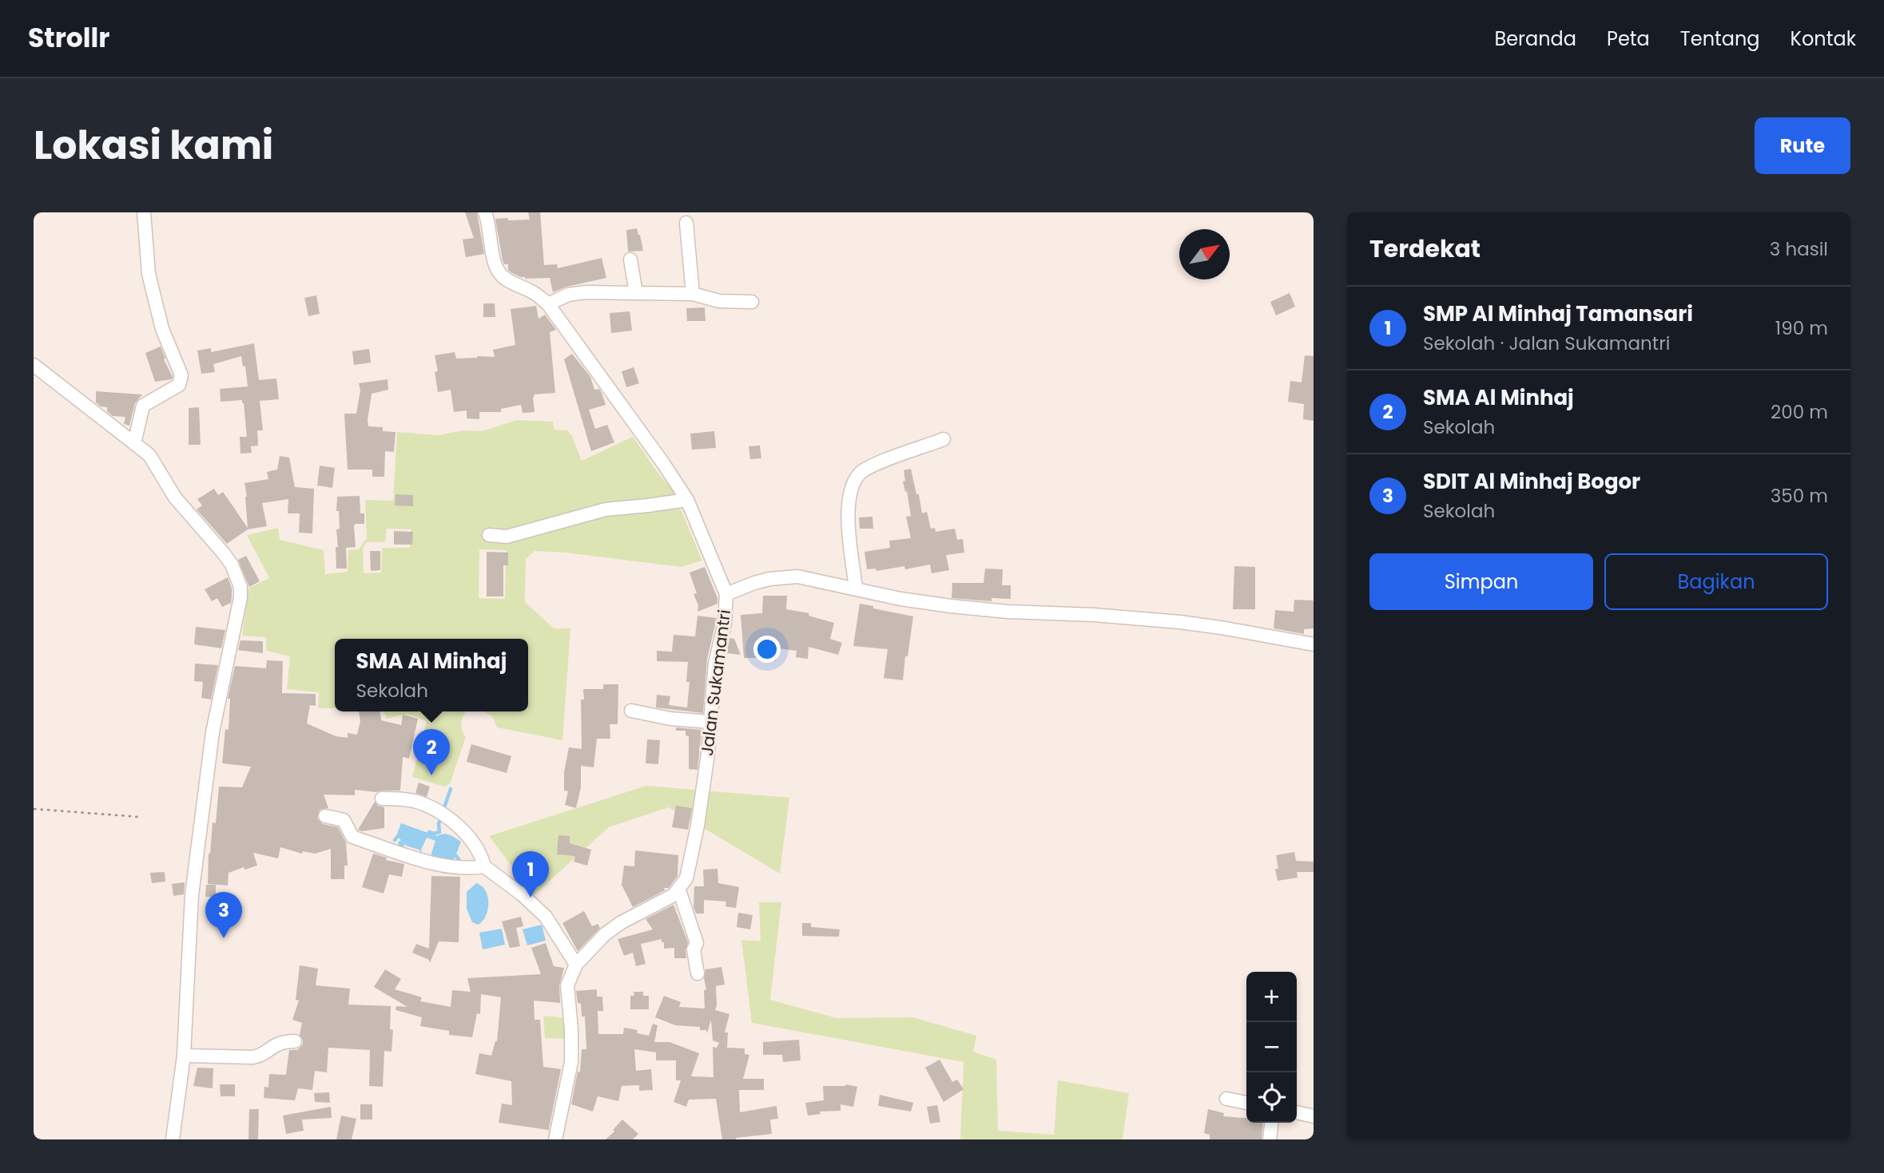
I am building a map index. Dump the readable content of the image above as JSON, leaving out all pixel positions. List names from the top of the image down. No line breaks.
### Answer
{"streets":{"street":["Jalan Sukamantri"]},"north":"top right","page":{"header":"Strollr","nav":["Beranda","Peta","Tentang","Kontak"],"title":"Lokasi kami","buttons":["Rute",["Simpan","Bagikan"]],"heading":["Terdekat","3 hasil"],"list":[{"mark":"1","name":"SMP Al Minhaj Tamansari","note":"Sekolah · Jalan Sukamantri","value":"190 m"},{"mark":"2","name":"SMA Al Minhaj","note":"Sekolah","value":"200 m"},{"mark":"3","name":"SDIT Al Minhaj Bogor","note":"Sekolah","value":"350 m"}],"popup":["SMA Al Minhaj","Sekolah"],"pins":["2","1","3"],"map_buttons":["+","−"]}}
